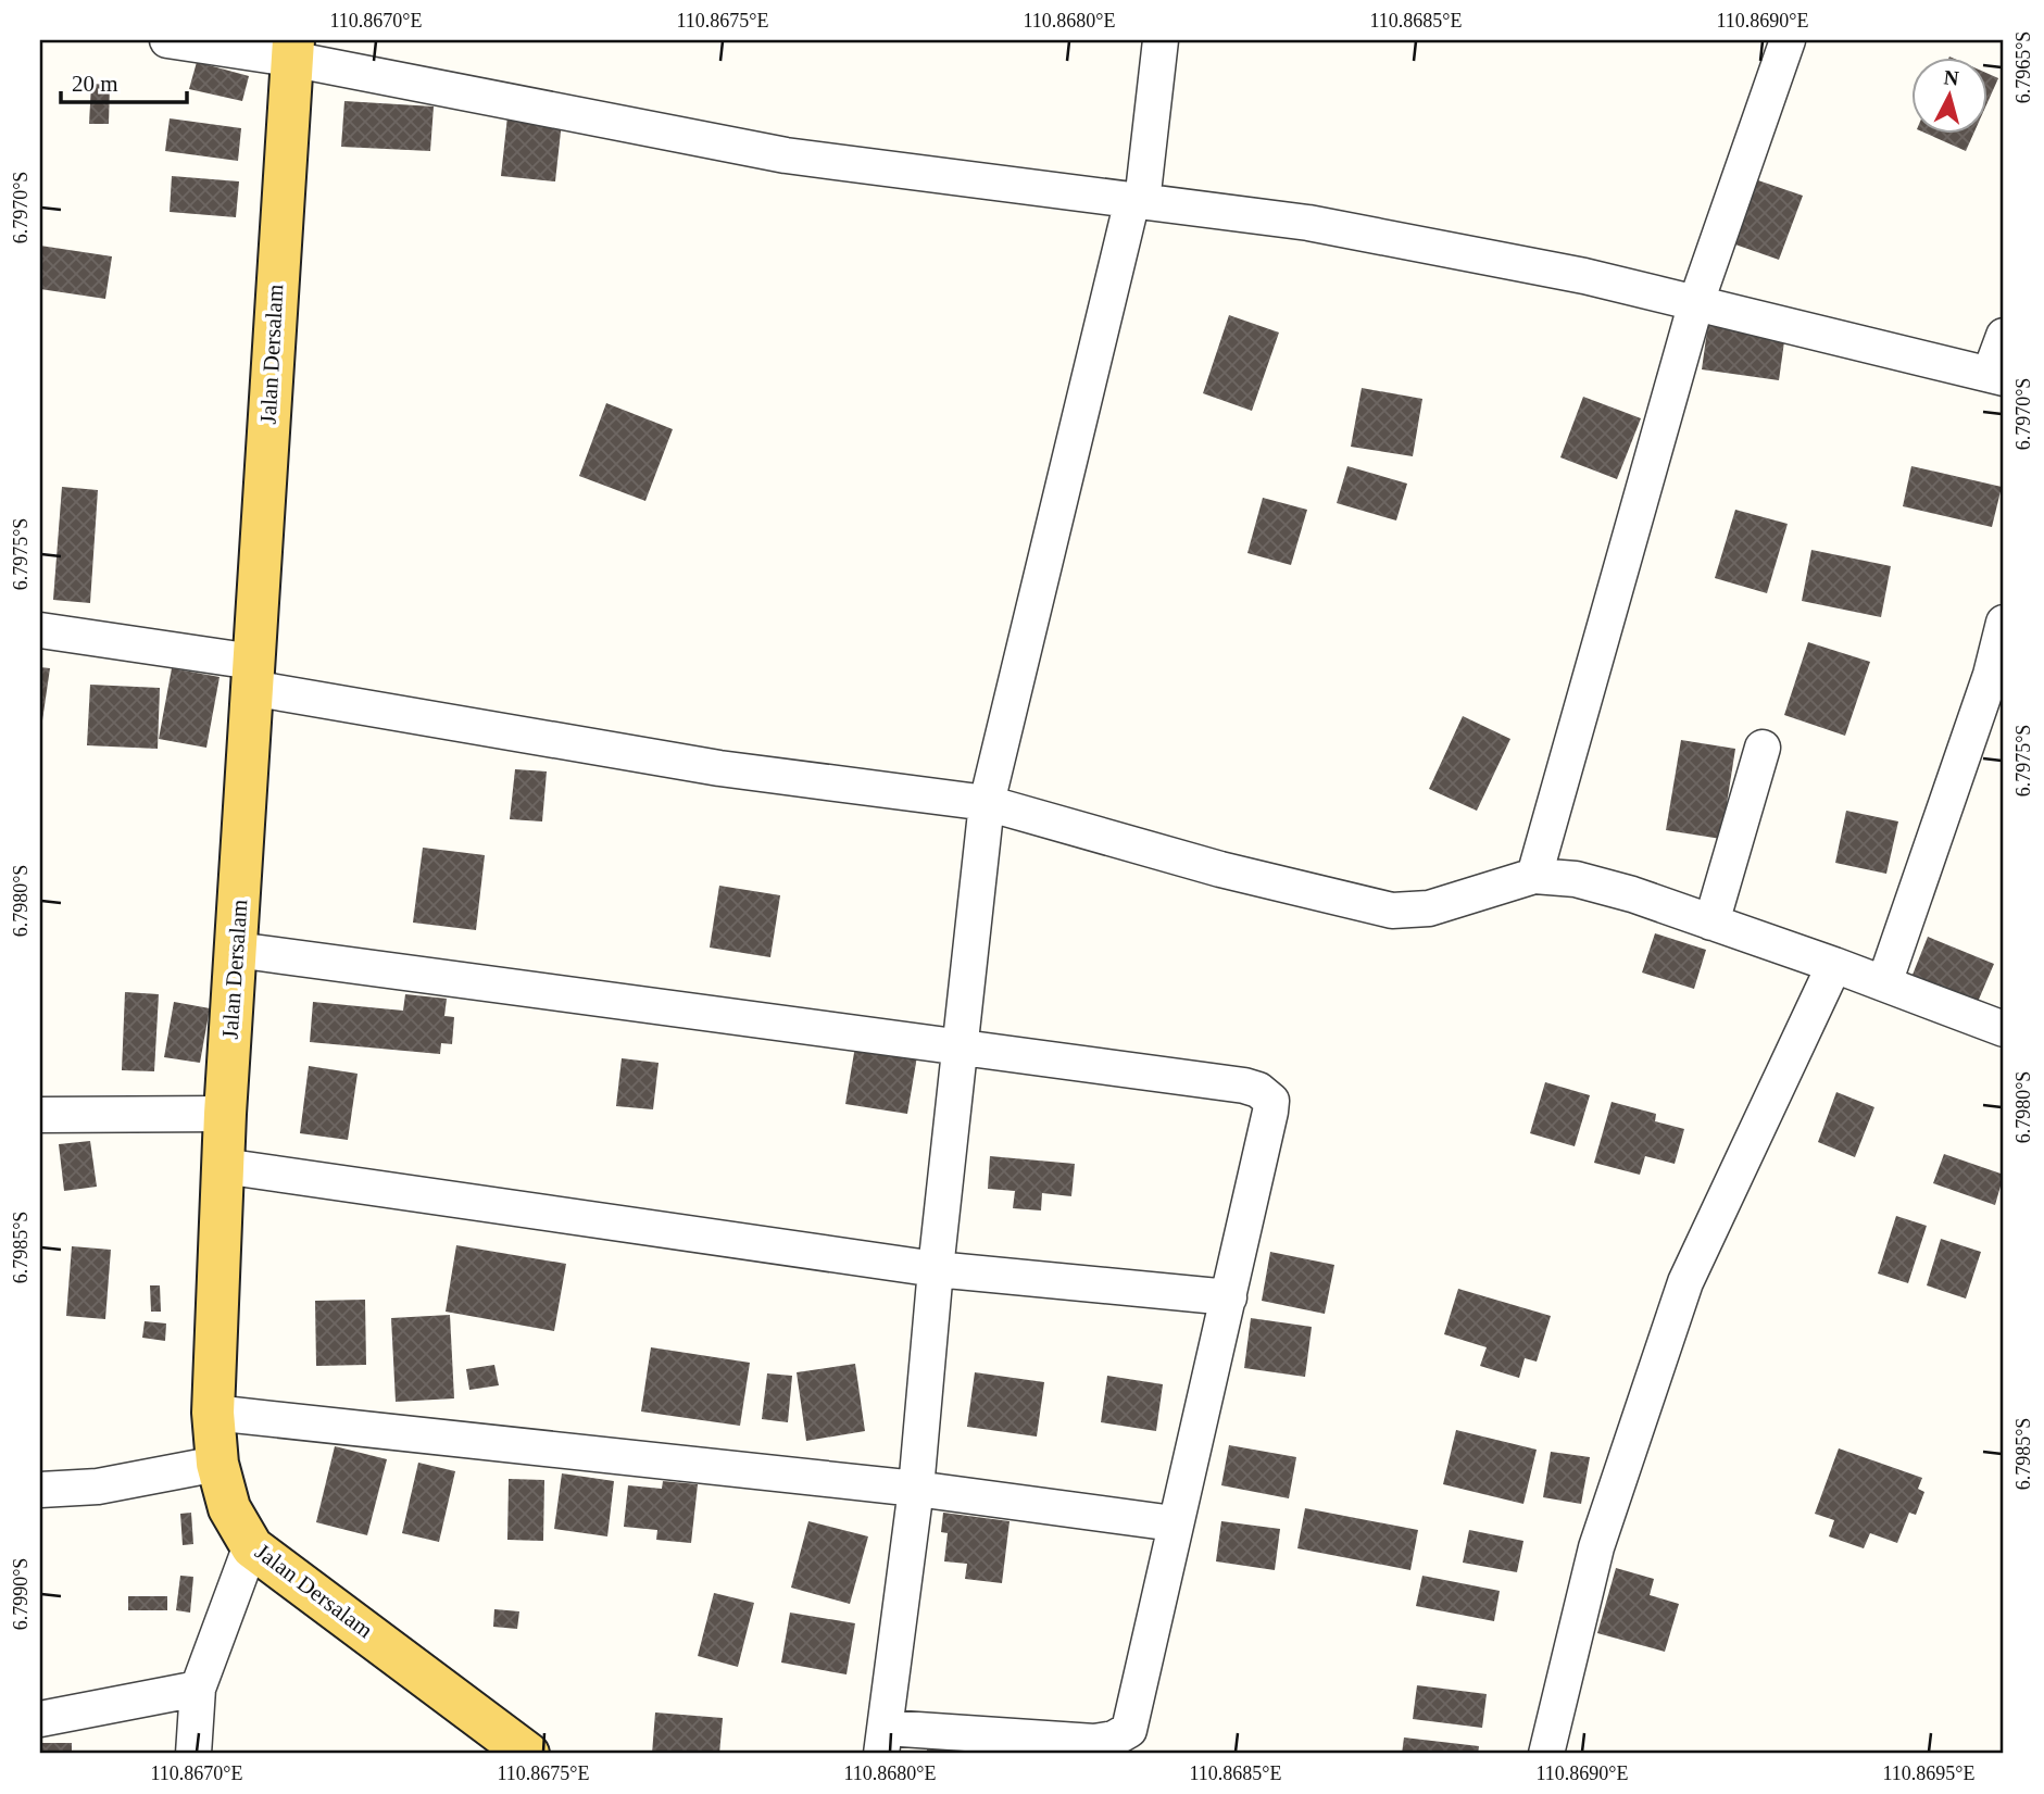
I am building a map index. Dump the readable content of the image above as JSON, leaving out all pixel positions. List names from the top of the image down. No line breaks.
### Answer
{"streets":{"main road":["Jalan Dersalam"]},"scale_bar":"20 m","north":"top","coordinates":["110.8670°E","110.8675°E","110.8680°E","110.8685°E","110.8690°E","6.7965°S","6.7970°S","6.7975°S","6.7980°S","6.7985°S","6.7990°S","110.8695°E"]}
